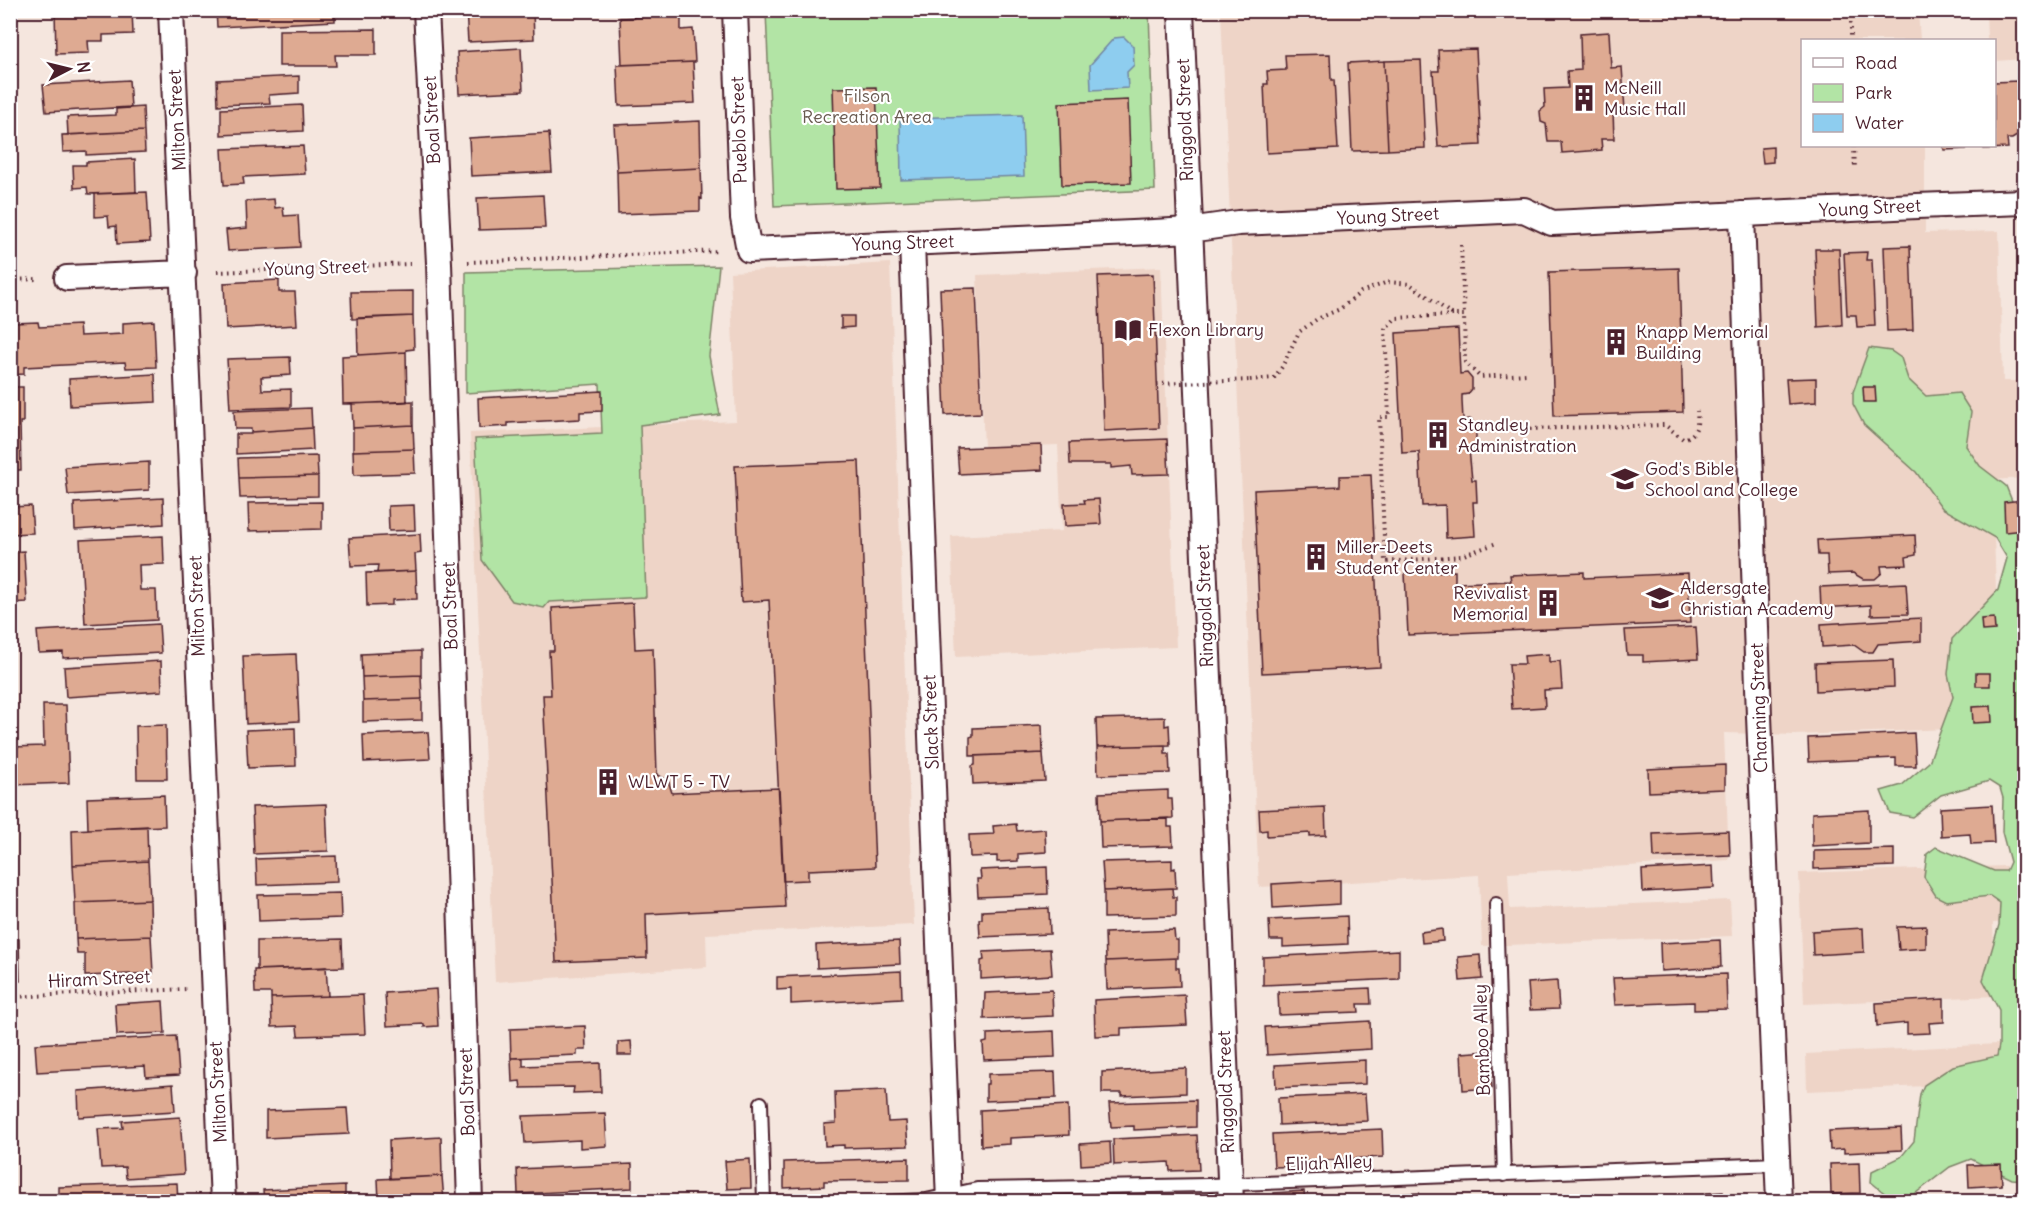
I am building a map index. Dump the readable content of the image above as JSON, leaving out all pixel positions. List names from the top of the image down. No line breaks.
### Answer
{"streets":{"street":["Milton Street","Boal Street","Ringgold Street","Pueblo Street","Young Street","Channing Street","Slack Street"],"lane":["Bamboo Alley","Elijah Alley"],"path":["Hiram Street"]},"crossings":[["Ringgold Street","Young Street"],["Ringgold Street","Elijah Alley"],["Pueblo Street","Young Street"],["Young Street","Channing Street"],["Young Street","Slack Street"],["Channing Street","Elijah Alley"],["Slack Street","Elijah Alley"],["Bamboo Alley","Elijah Alley"]],"parks":["Filson Recreation Area"],"places":{"building":["McNeill Music Hall","Knapp Memorial Building","Standley Administration","Miller-Deets Student Center","Revivalist Memorial","WLWT 5 - TV"],"library":["Flexon Library"],"school or university":["God's Bible School and College","Aldersgate Christian Academy"]},"legend":["Road","Park","Water"],"north":"right"}
